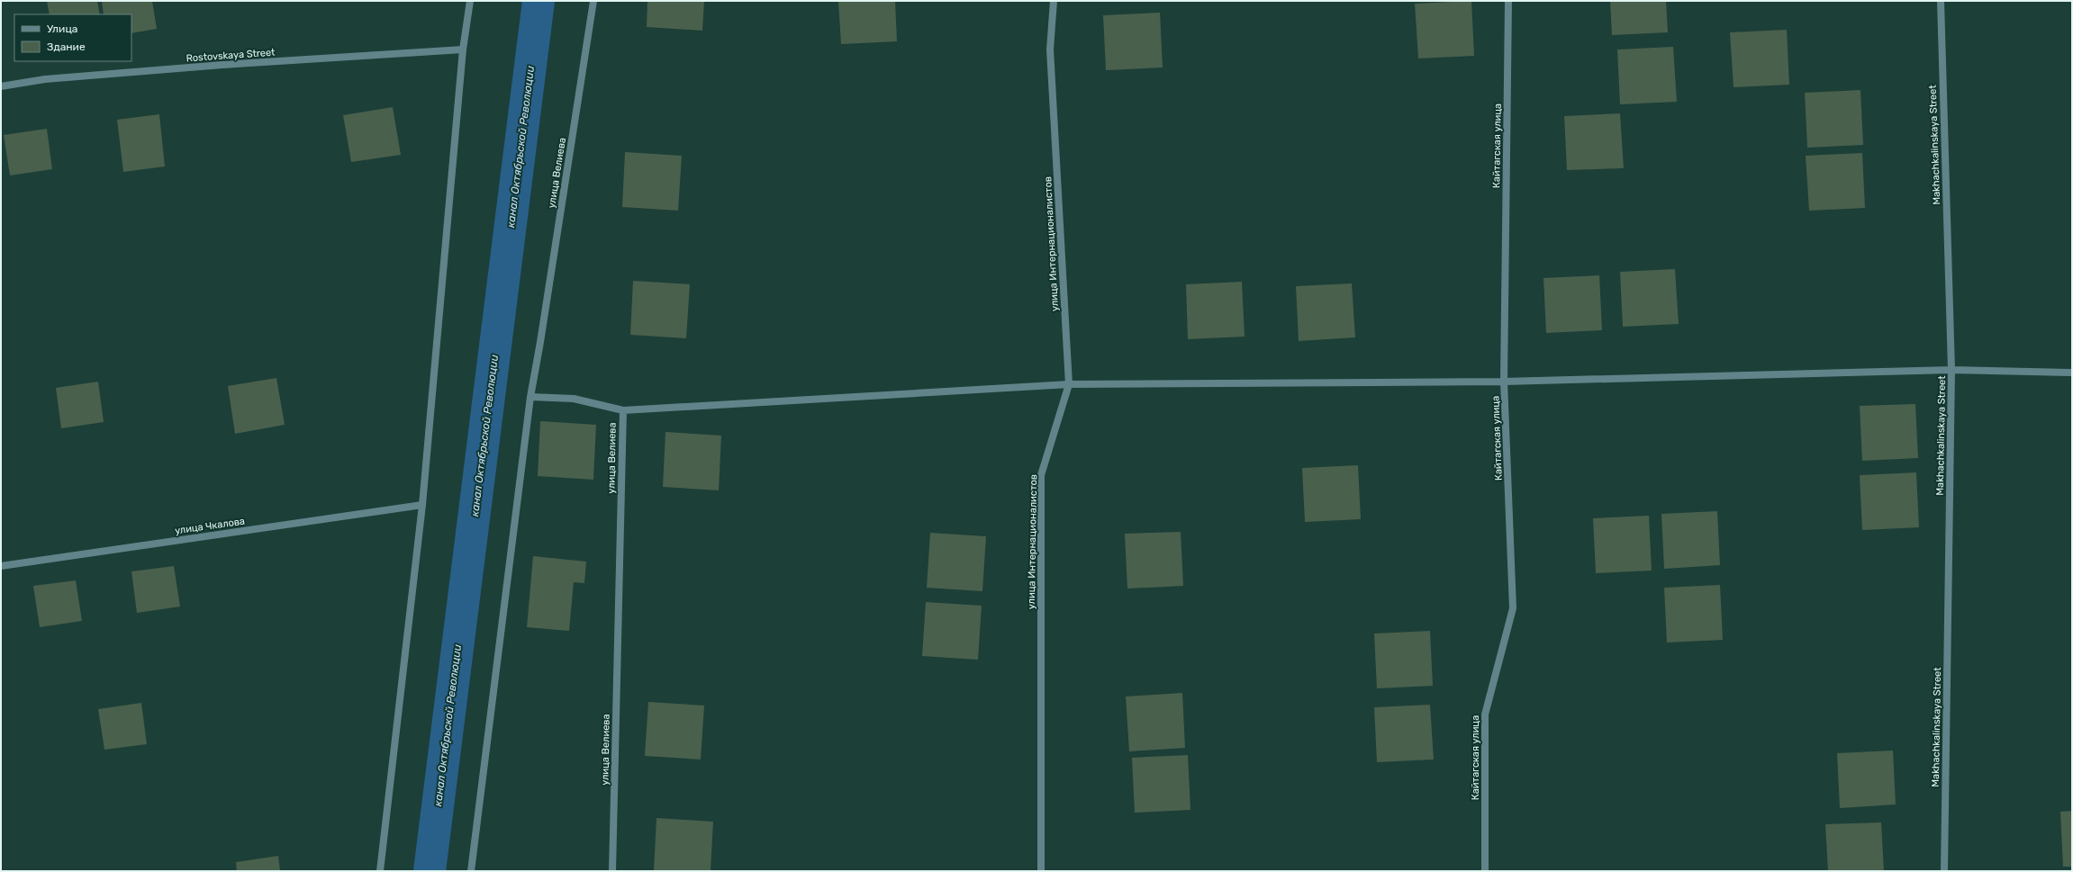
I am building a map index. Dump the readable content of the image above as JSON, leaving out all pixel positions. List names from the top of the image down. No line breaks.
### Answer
{"streets":{"street":["Rostovskaya Street","Makhachkalinskaya Street","Кайтагская улица","улица Велиева","улица Интернационалистов","улица Чкалова"]},"water":["канал Октябрьской Революции"],"legend":["Улица","Здание"]}
